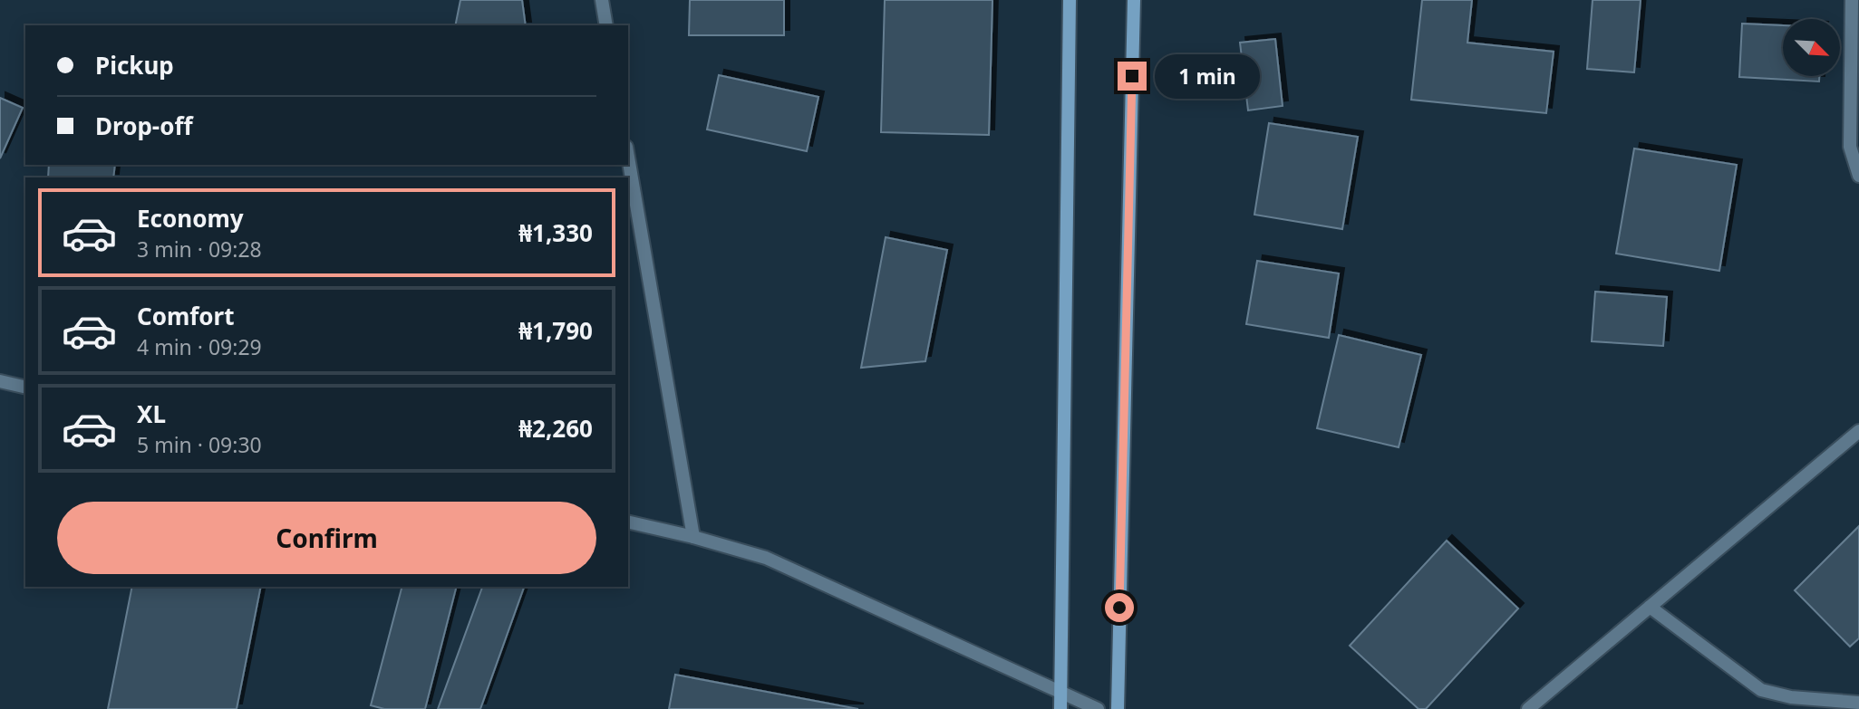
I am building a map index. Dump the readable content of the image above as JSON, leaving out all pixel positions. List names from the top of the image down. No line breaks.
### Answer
{"north":"bottom right","page":{"banner":["Pickup","Drop-off"],"bubble":"1 min","list":[{"name":"Economy","note":"3 min · 09:28","value":"₦1,330"},{"name":"Comfort","note":"4 min · 09:29","value":"₦1,790"},{"name":"XL","note":"5 min · 09:30","value":"₦2,260"}],"buttons":"Confirm"}}
